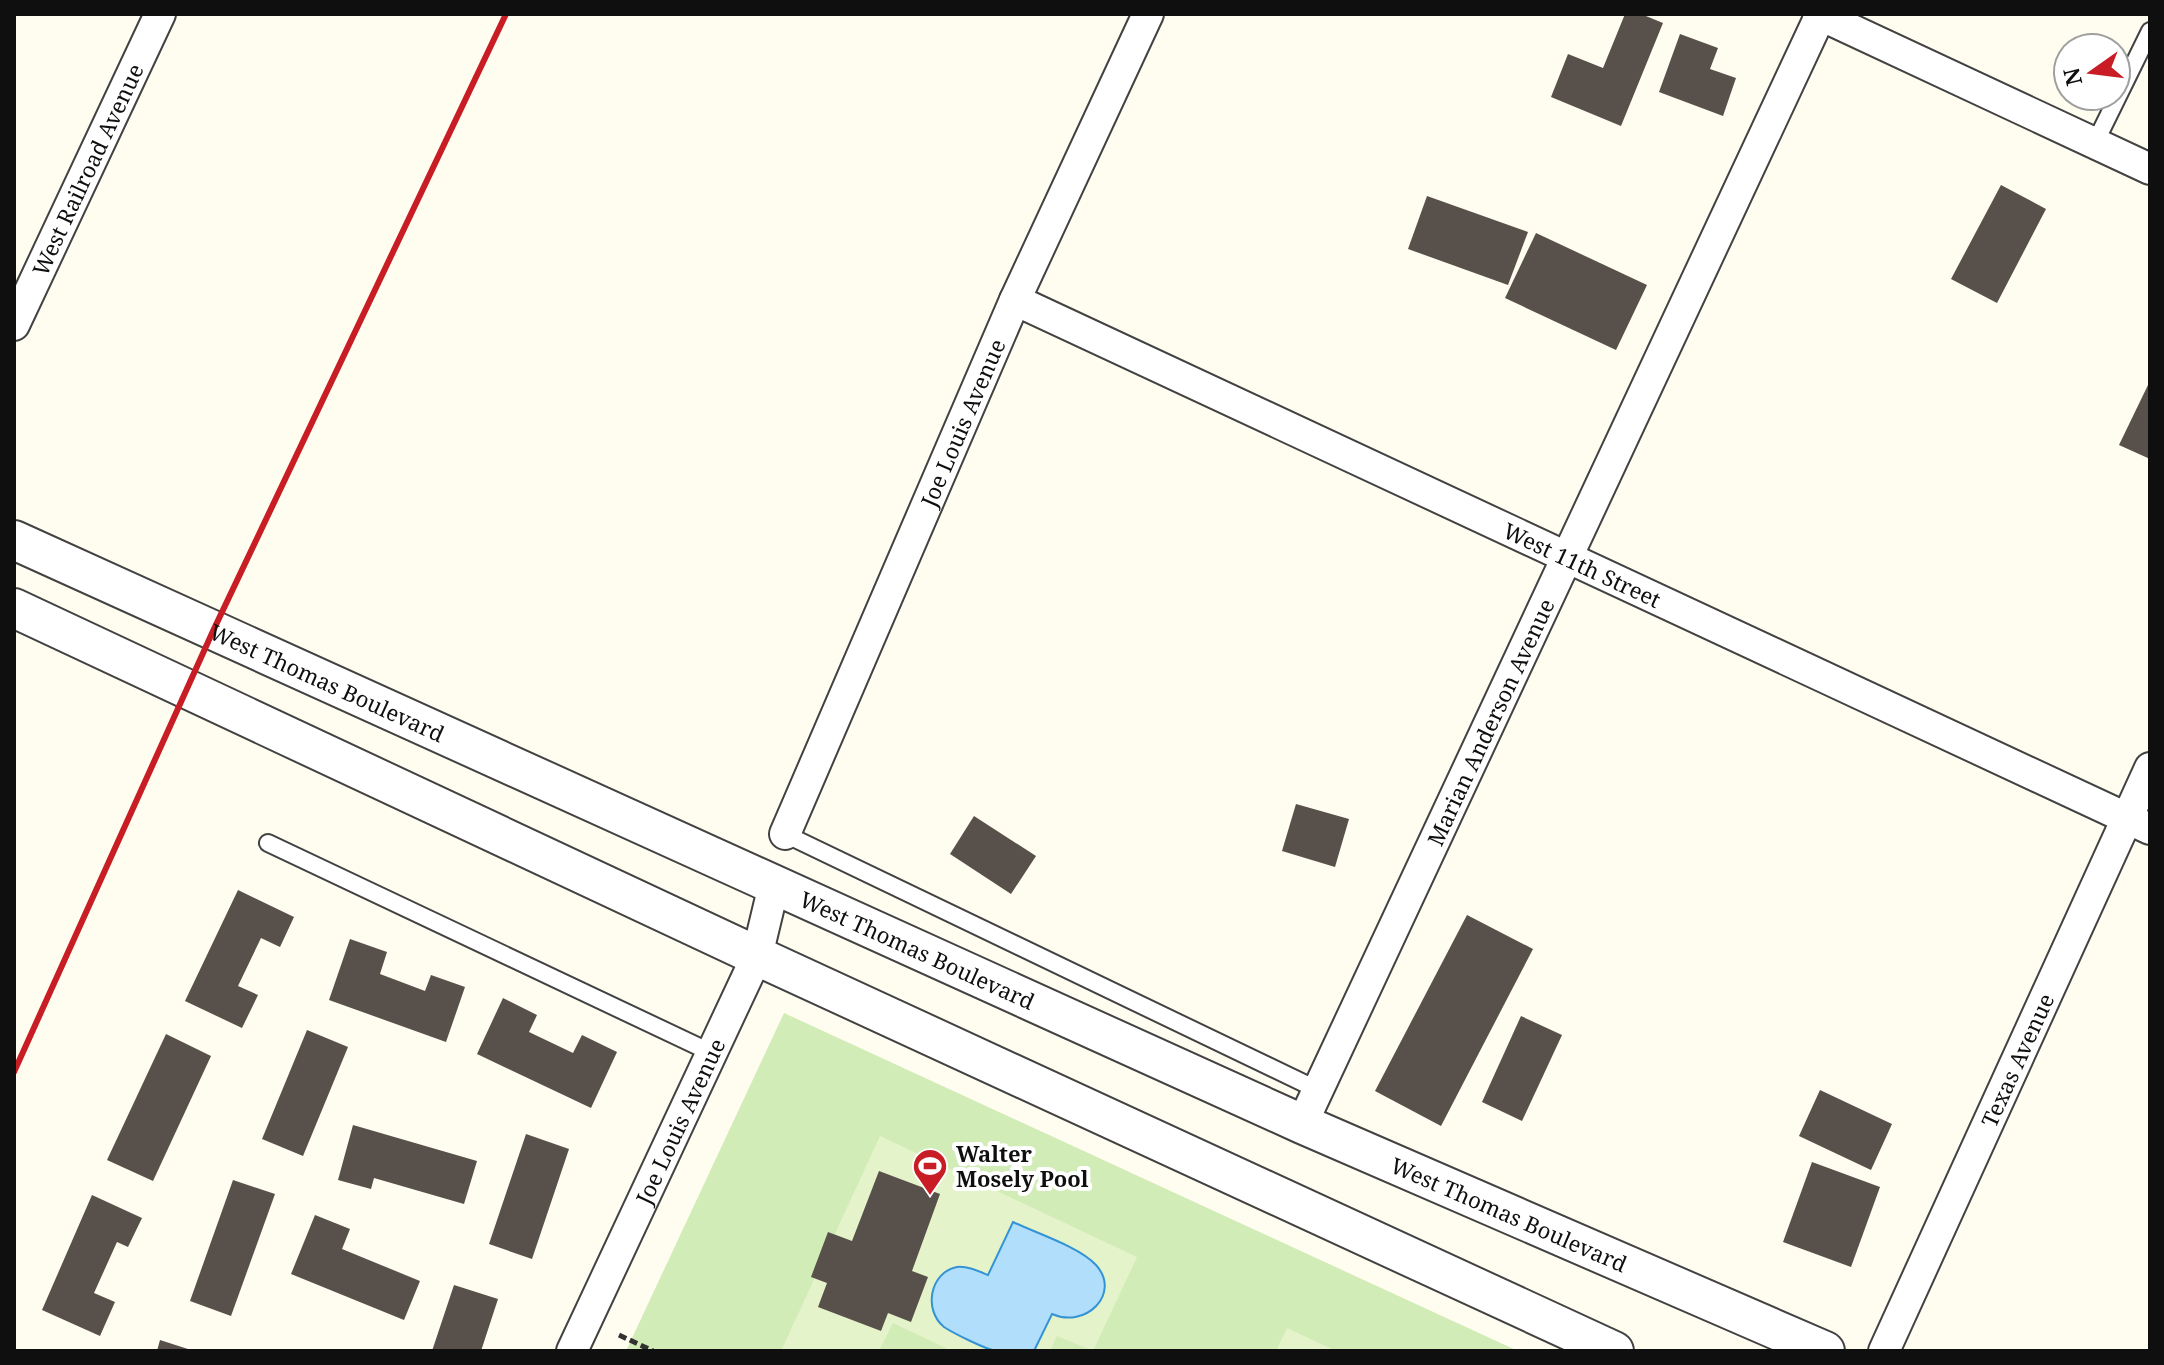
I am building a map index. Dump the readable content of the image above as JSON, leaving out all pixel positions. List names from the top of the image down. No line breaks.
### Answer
{"streets":{"street":["West Railroad Avenue","Joe Louis Avenue","West 11th Street","West Thomas Boulevard","Marian Anderson Avenue","Texas Avenue"]},"crossings":[["Joe Louis Avenue","West 11th Street"],["Joe Louis Avenue","West Thomas Boulevard"],["West 11th Street","Marian Anderson Avenue"],["West 11th Street","Texas Avenue"],["West Thomas Boulevard","Marian Anderson Avenue"]],"places":{"sports":["Walter Mosely Pool"]},"north":"left"}
